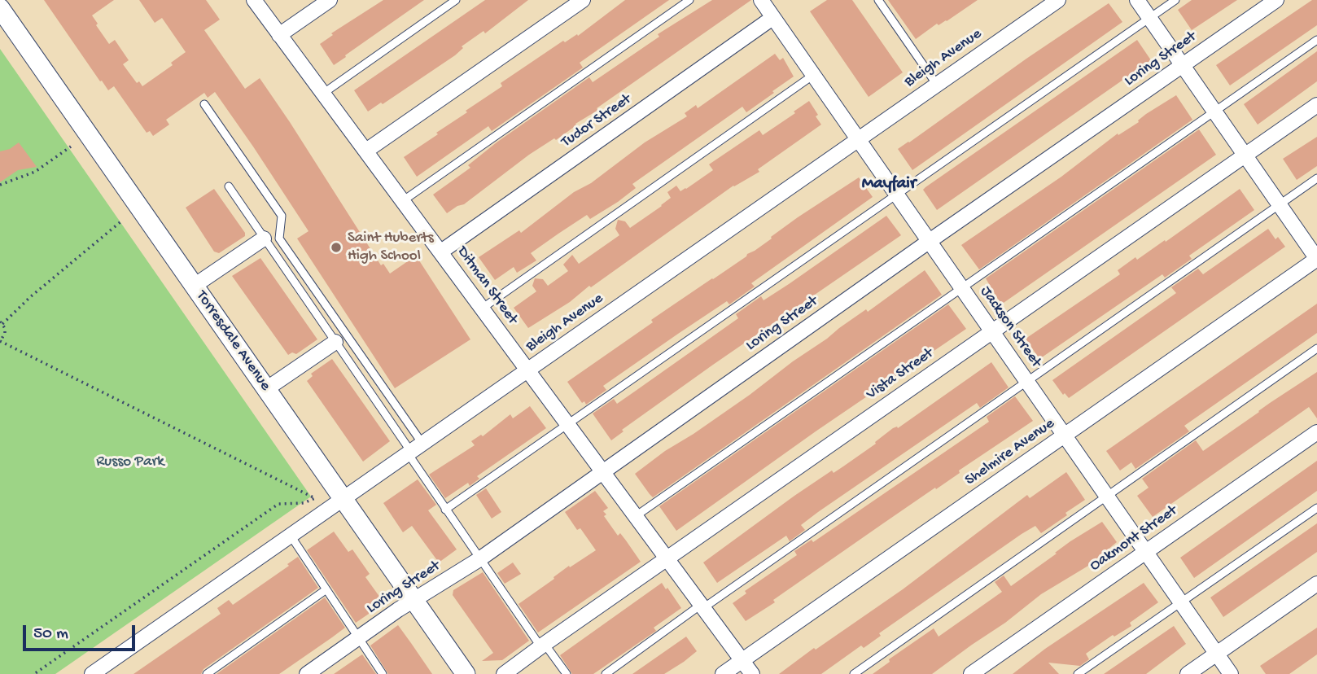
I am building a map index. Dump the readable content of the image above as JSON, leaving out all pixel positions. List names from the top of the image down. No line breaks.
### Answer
{"streets":{"street":["Bleigh Avenue","Loring Street","Tudor Street","Ditman Street","Jackson Street","Torresdale Avenue","Vista Street","Shelmire Avenue","Oakmont Street"]},"crossings":[["Bleigh Avenue","Ditman Street"],["Bleigh Avenue","Jackson Street"],["Bleigh Avenue","Torresdale Avenue"],["Loring Street","Ditman Street"],["Loring Street","Jackson Street"],["Loring Street","Torresdale Avenue"],["Tudor Street","Ditman Street"],["Tudor Street","Jackson Street"],["Ditman Street","Vista Street"],["Ditman Street","Shelmire Avenue"],["Jackson Street","Vista Street"],["Jackson Street","Shelmire Avenue"],["Jackson Street","Oakmont Street"]],"districts":["Mayfair"],"parks":["Russo Park"],"places":["Saint Huberts High School"],"scale_bar":"50 m"}
